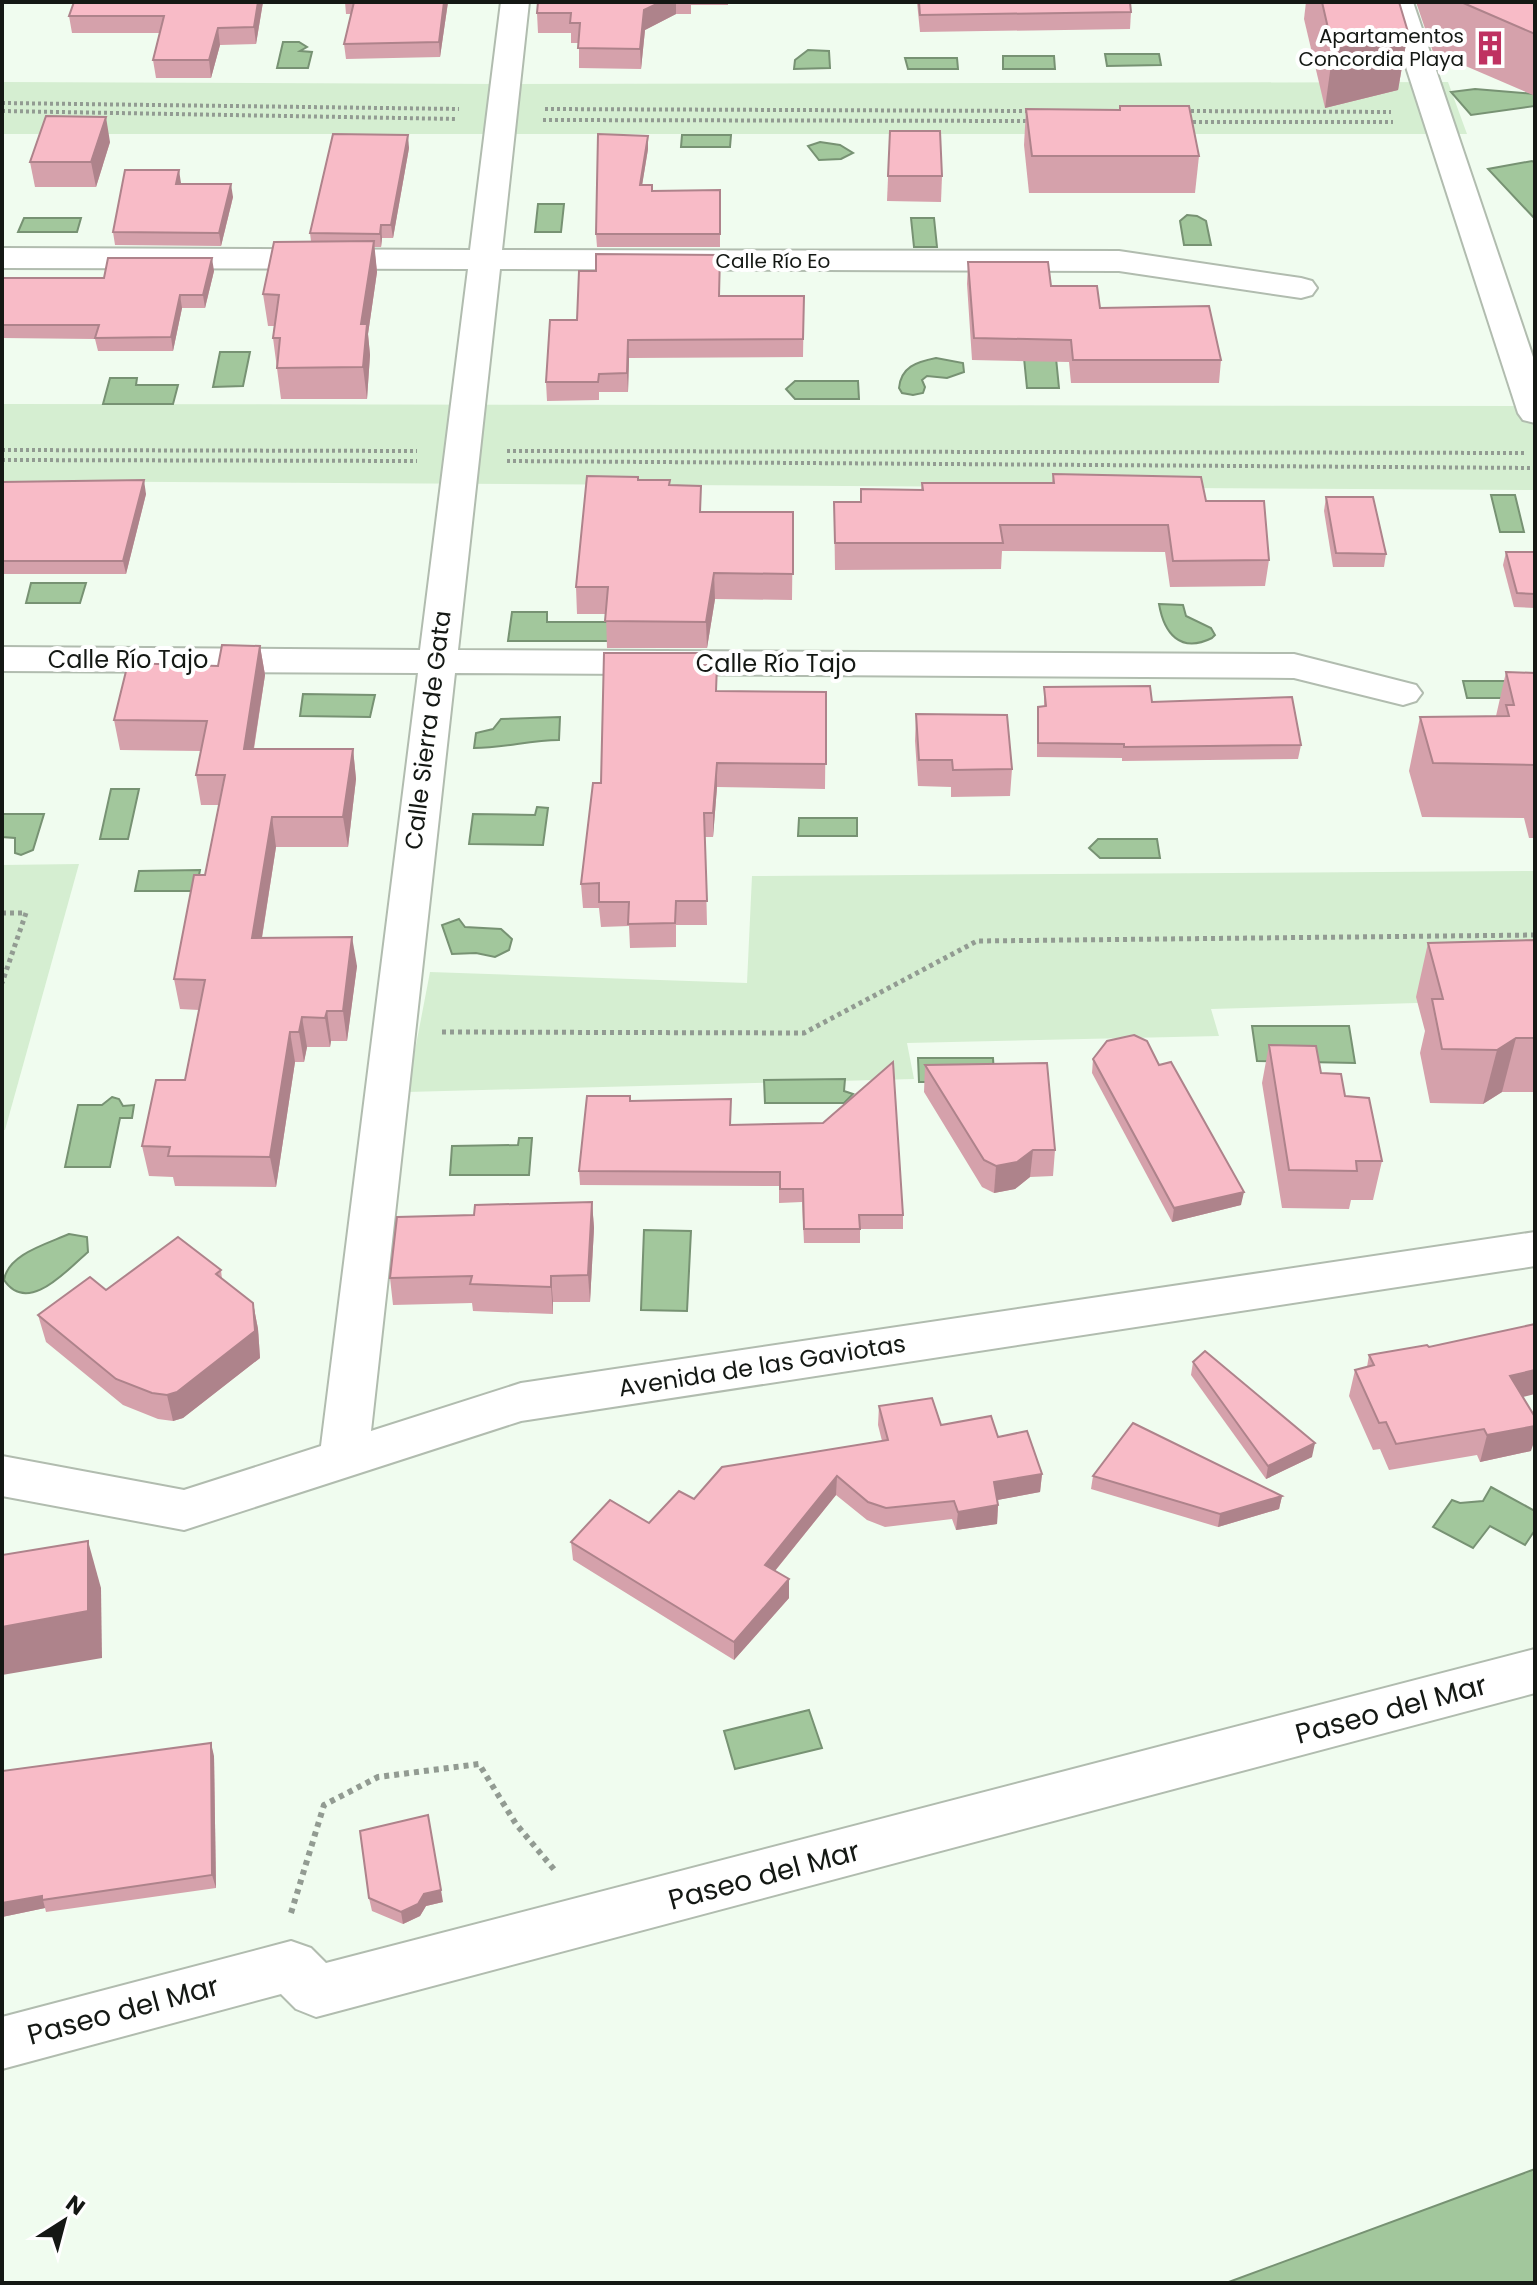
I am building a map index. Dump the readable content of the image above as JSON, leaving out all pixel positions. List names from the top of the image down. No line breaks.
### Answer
{"streets":{"street":["Calle Río Eo","Calle Río Tajo","Calle Sierra de Gata","Avenida de las Gaviotas","Paseo del Mar"]},"crossings":[["Calle Río Eo","Calle Sierra de Gata"],["Calle Río Tajo","Calle Sierra de Gata"],["Calle Sierra de Gata","Avenida de las Gaviotas"]],"places":{"building":["Apartamentos Concordia Playa"]},"north":"top right"}
